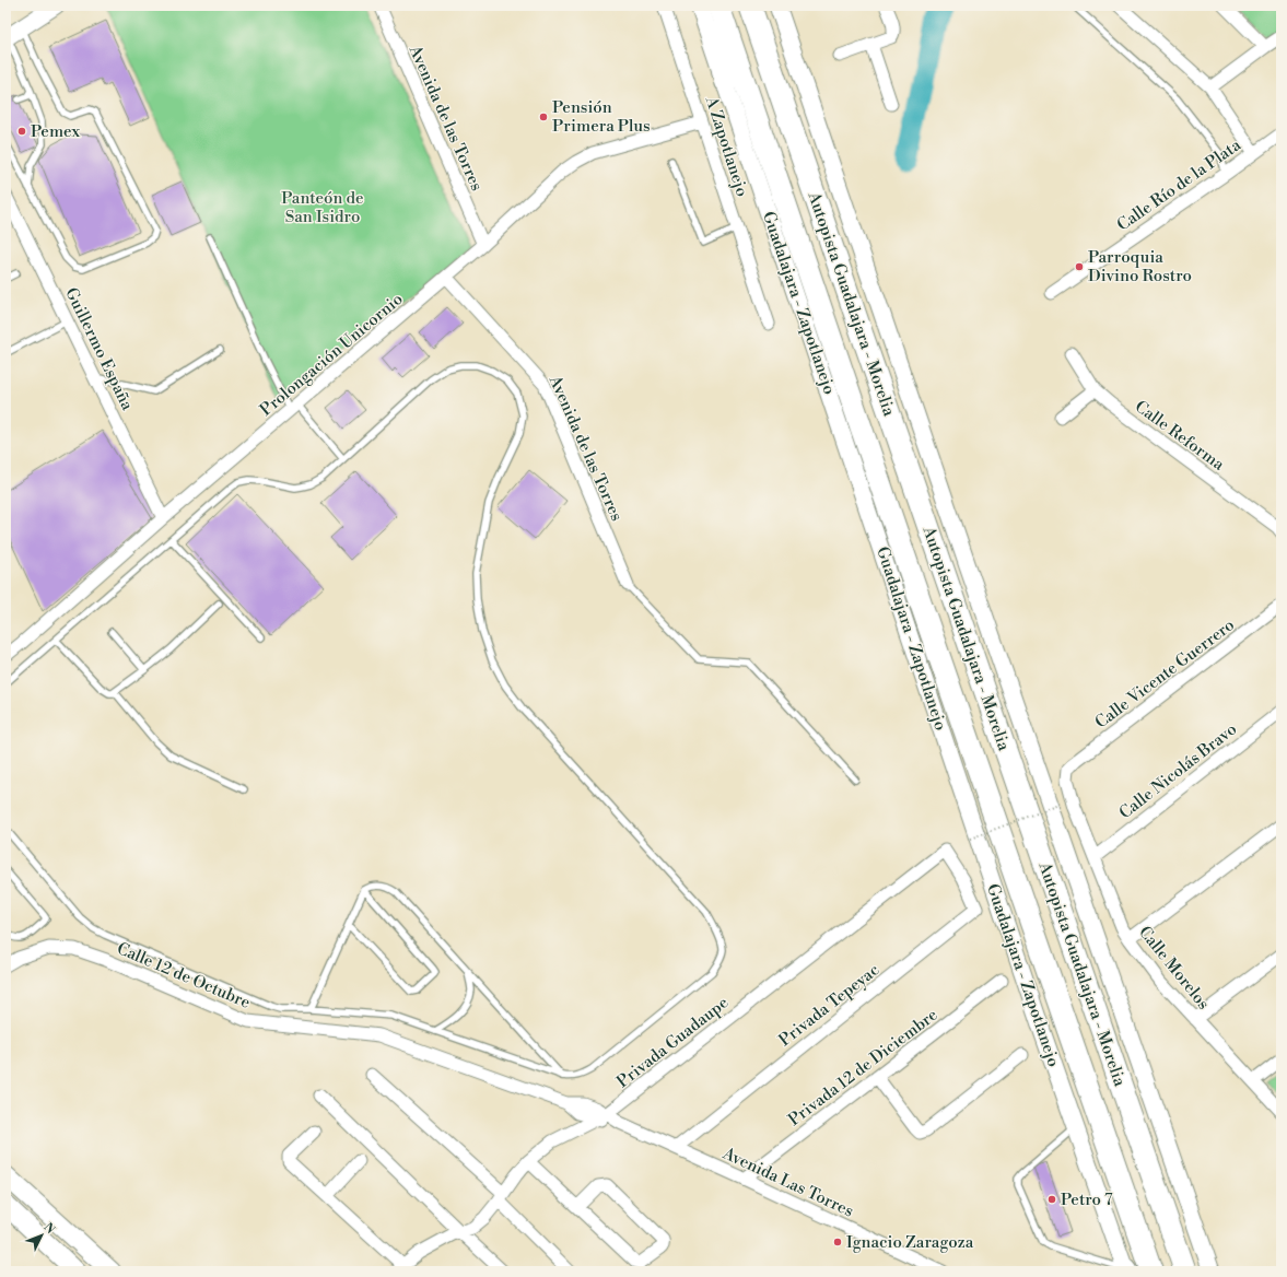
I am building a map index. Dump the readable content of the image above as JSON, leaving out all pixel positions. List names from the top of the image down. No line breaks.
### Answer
{"streets":{"highway":["Autopista Guadalajara - Morelia"],"street":["Avenida de las Torres","A Zapotlanejo","Calle Río de la Plata","Guadalajara - Zapotlanejo","Guillermo España","Prolongación Unicornio","Calle Reforma","Calle Vicente Guerrero","Calle Nicolás Bravo","Calle Morelos","Calle 12 de Octubre","Privada Tepeyac","Privada Guadaupe","Privada 12 de Diciembre","Avenida Las Torres"]},"crossings":[["Avenida de las Torres","Prolongación Unicornio"],["A Zapotlanejo","Prolongación Unicornio"],["Guillermo España","Prolongación Unicornio"],["Calle Vicente Guerrero","Calle Morelos"],["Calle Nicolás Bravo","Calle Morelos"],["Calle 12 de Octubre","Avenida Las Torres"],["Privada Tepeyac","Privada Guadaupe"],["Privada Tepeyac","Avenida Las Torres"],["Privada Guadaupe","Avenida Las Torres"],["Privada 12 de Diciembre","Avenida Las Torres"]],"parks":["Panteón de San Isidro"],"places":["Pensión Primera Plus","Pemex","Parroquia Divino Rostro","Petro 7","Ignacio Zaragoza"],"north":"top right"}
